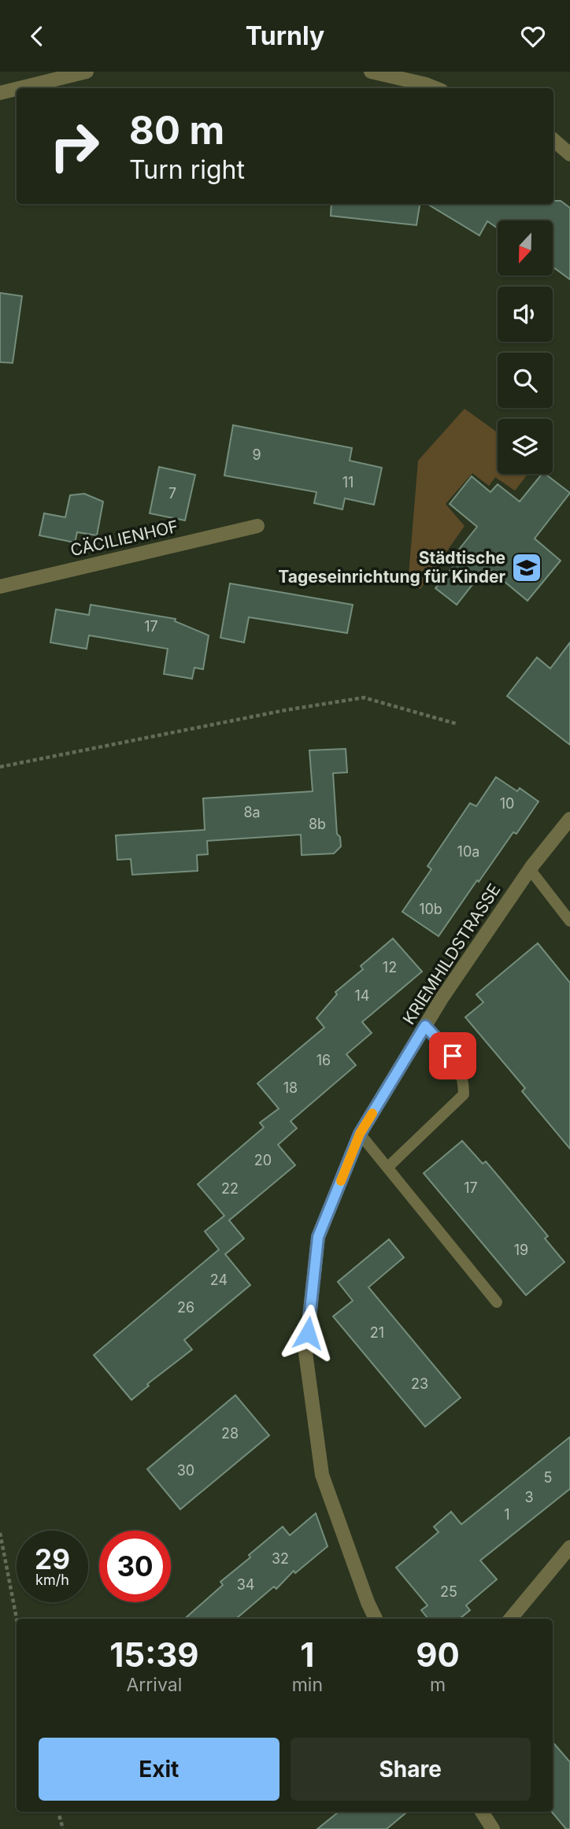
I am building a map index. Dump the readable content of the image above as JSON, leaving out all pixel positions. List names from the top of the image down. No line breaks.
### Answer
{"streets":{"street":["CÄCILIENHOF","KRIEMHILDSTRASSE"]},"places":{"school or university":["Städtische Tageseinrichtung für Kinder"]},"house_numbers":["9","11","7","17","10","8a","8b","10a","10b","12","14","16","18","20","17","22","19","24","26","21","23","28","30","5","3","1","32","34","25"],"north":"bottom","page":{"header":"Turnly","turn":["80 m","Turn right"],"speed":"29 km/h","limit":"30","eta":["15:39","Arrival","1","min","90","m"],"buttons":["Exit","Share"]}}
